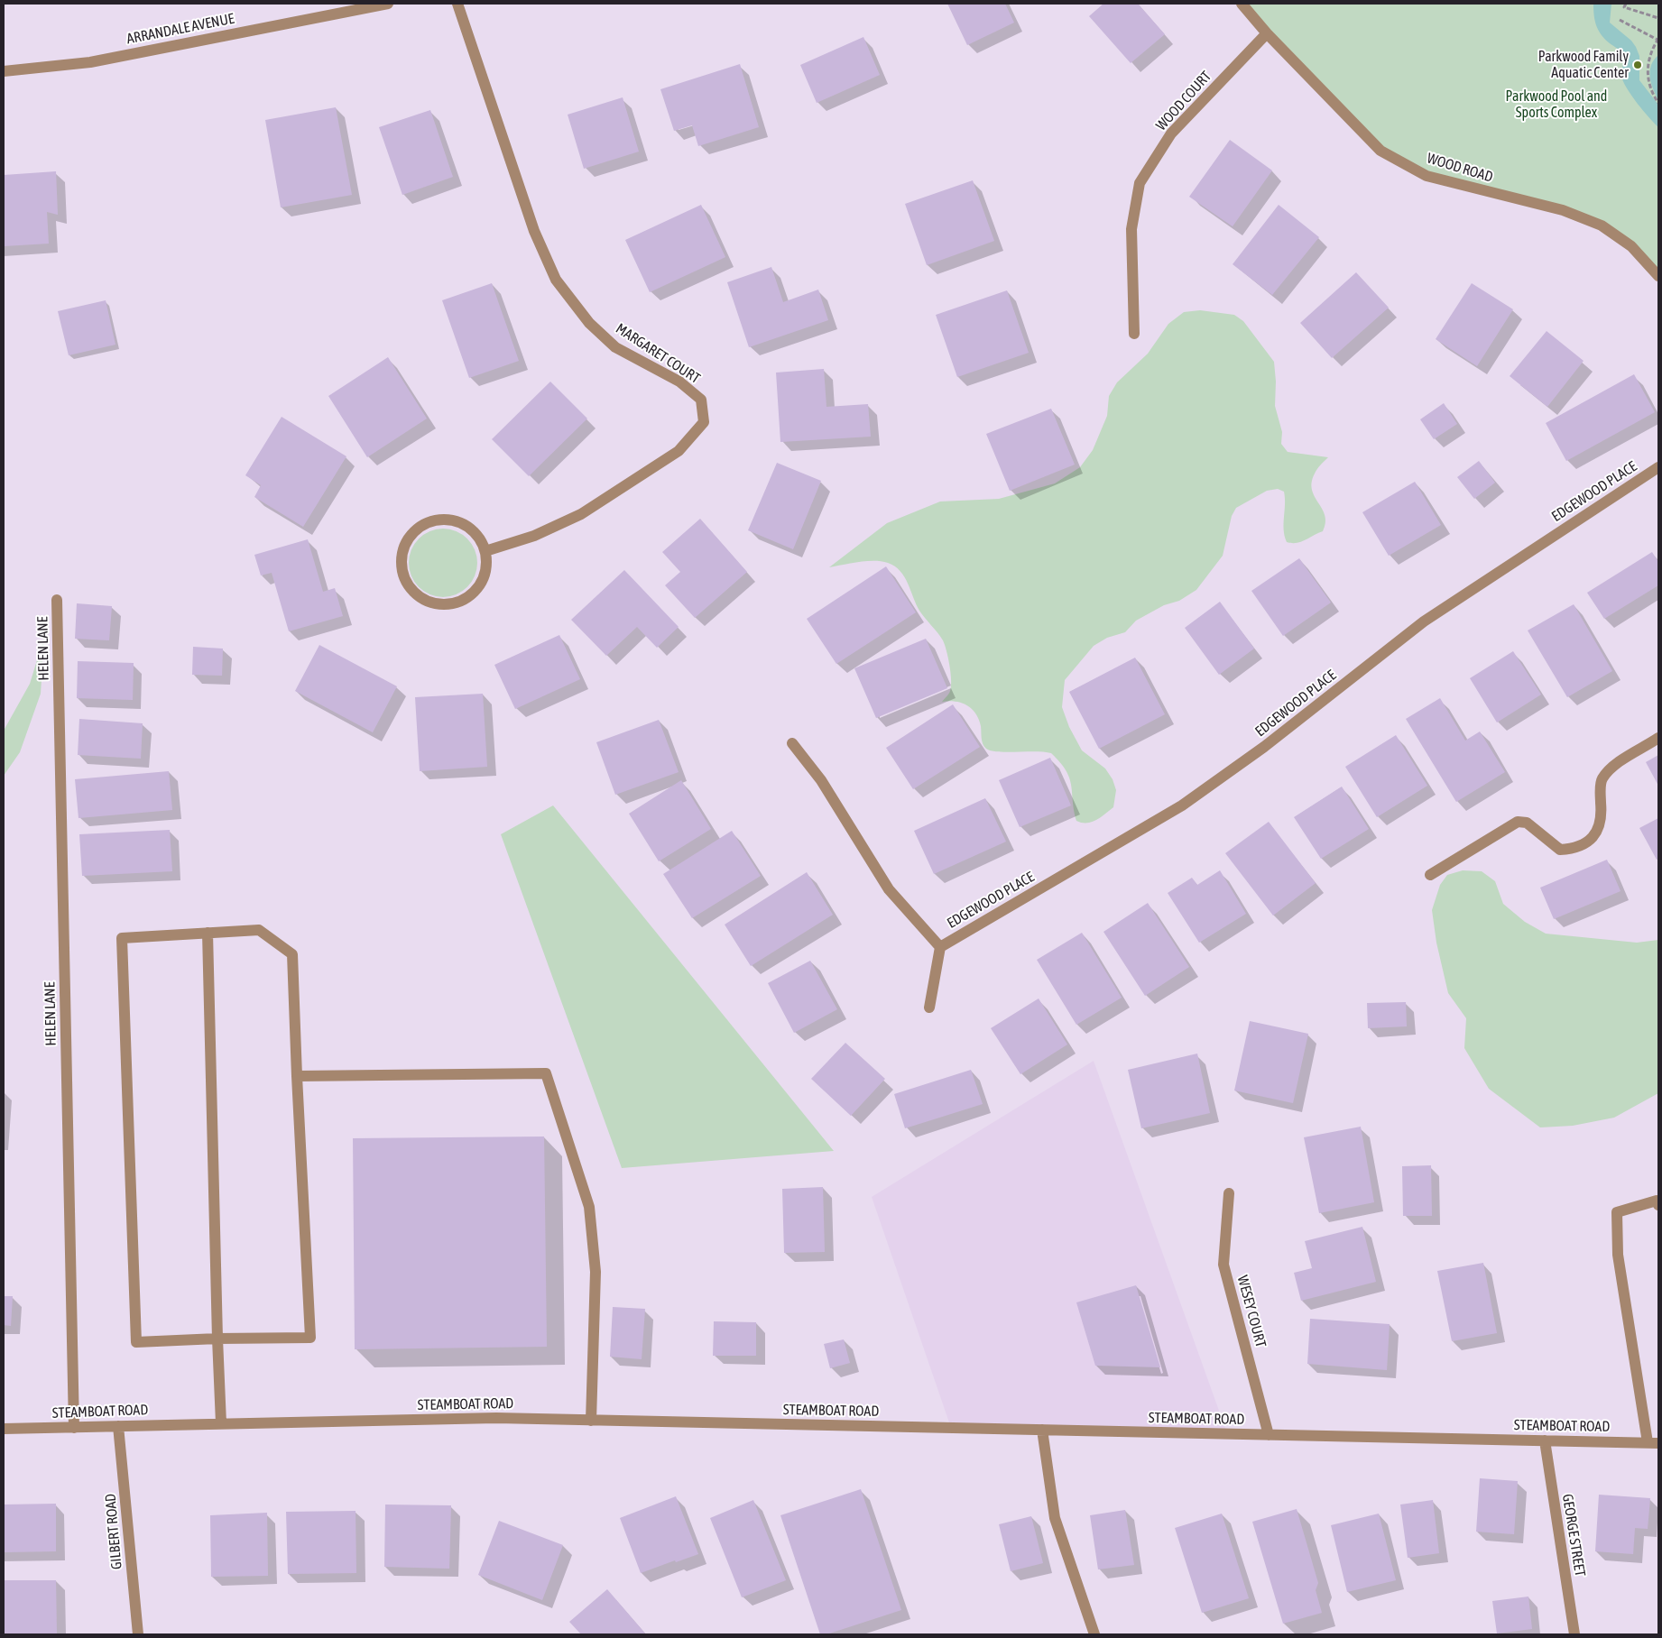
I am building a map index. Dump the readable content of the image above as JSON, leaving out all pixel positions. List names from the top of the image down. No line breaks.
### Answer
{"streets":{"street":["ARRANDALE AVENUE","WOOD COURT","WOOD ROAD","MARGARET COURT","EDGEWOOD PLACE","HELEN LANE","WESEY COURT","STEAMBOAT ROAD","GILBERT ROAD","GEORGE STREET"]},"crossings":[["WOOD COURT","WOOD ROAD"],["HELEN LANE","STEAMBOAT ROAD"],["WESEY COURT","STEAMBOAT ROAD"],["STEAMBOAT ROAD","GILBERT ROAD"],["STEAMBOAT ROAD","GEORGE STREET"]],"parks":["Parkwood Pool and Sports Complex"],"places":["Parkwood Family Aquatic Center"]}
